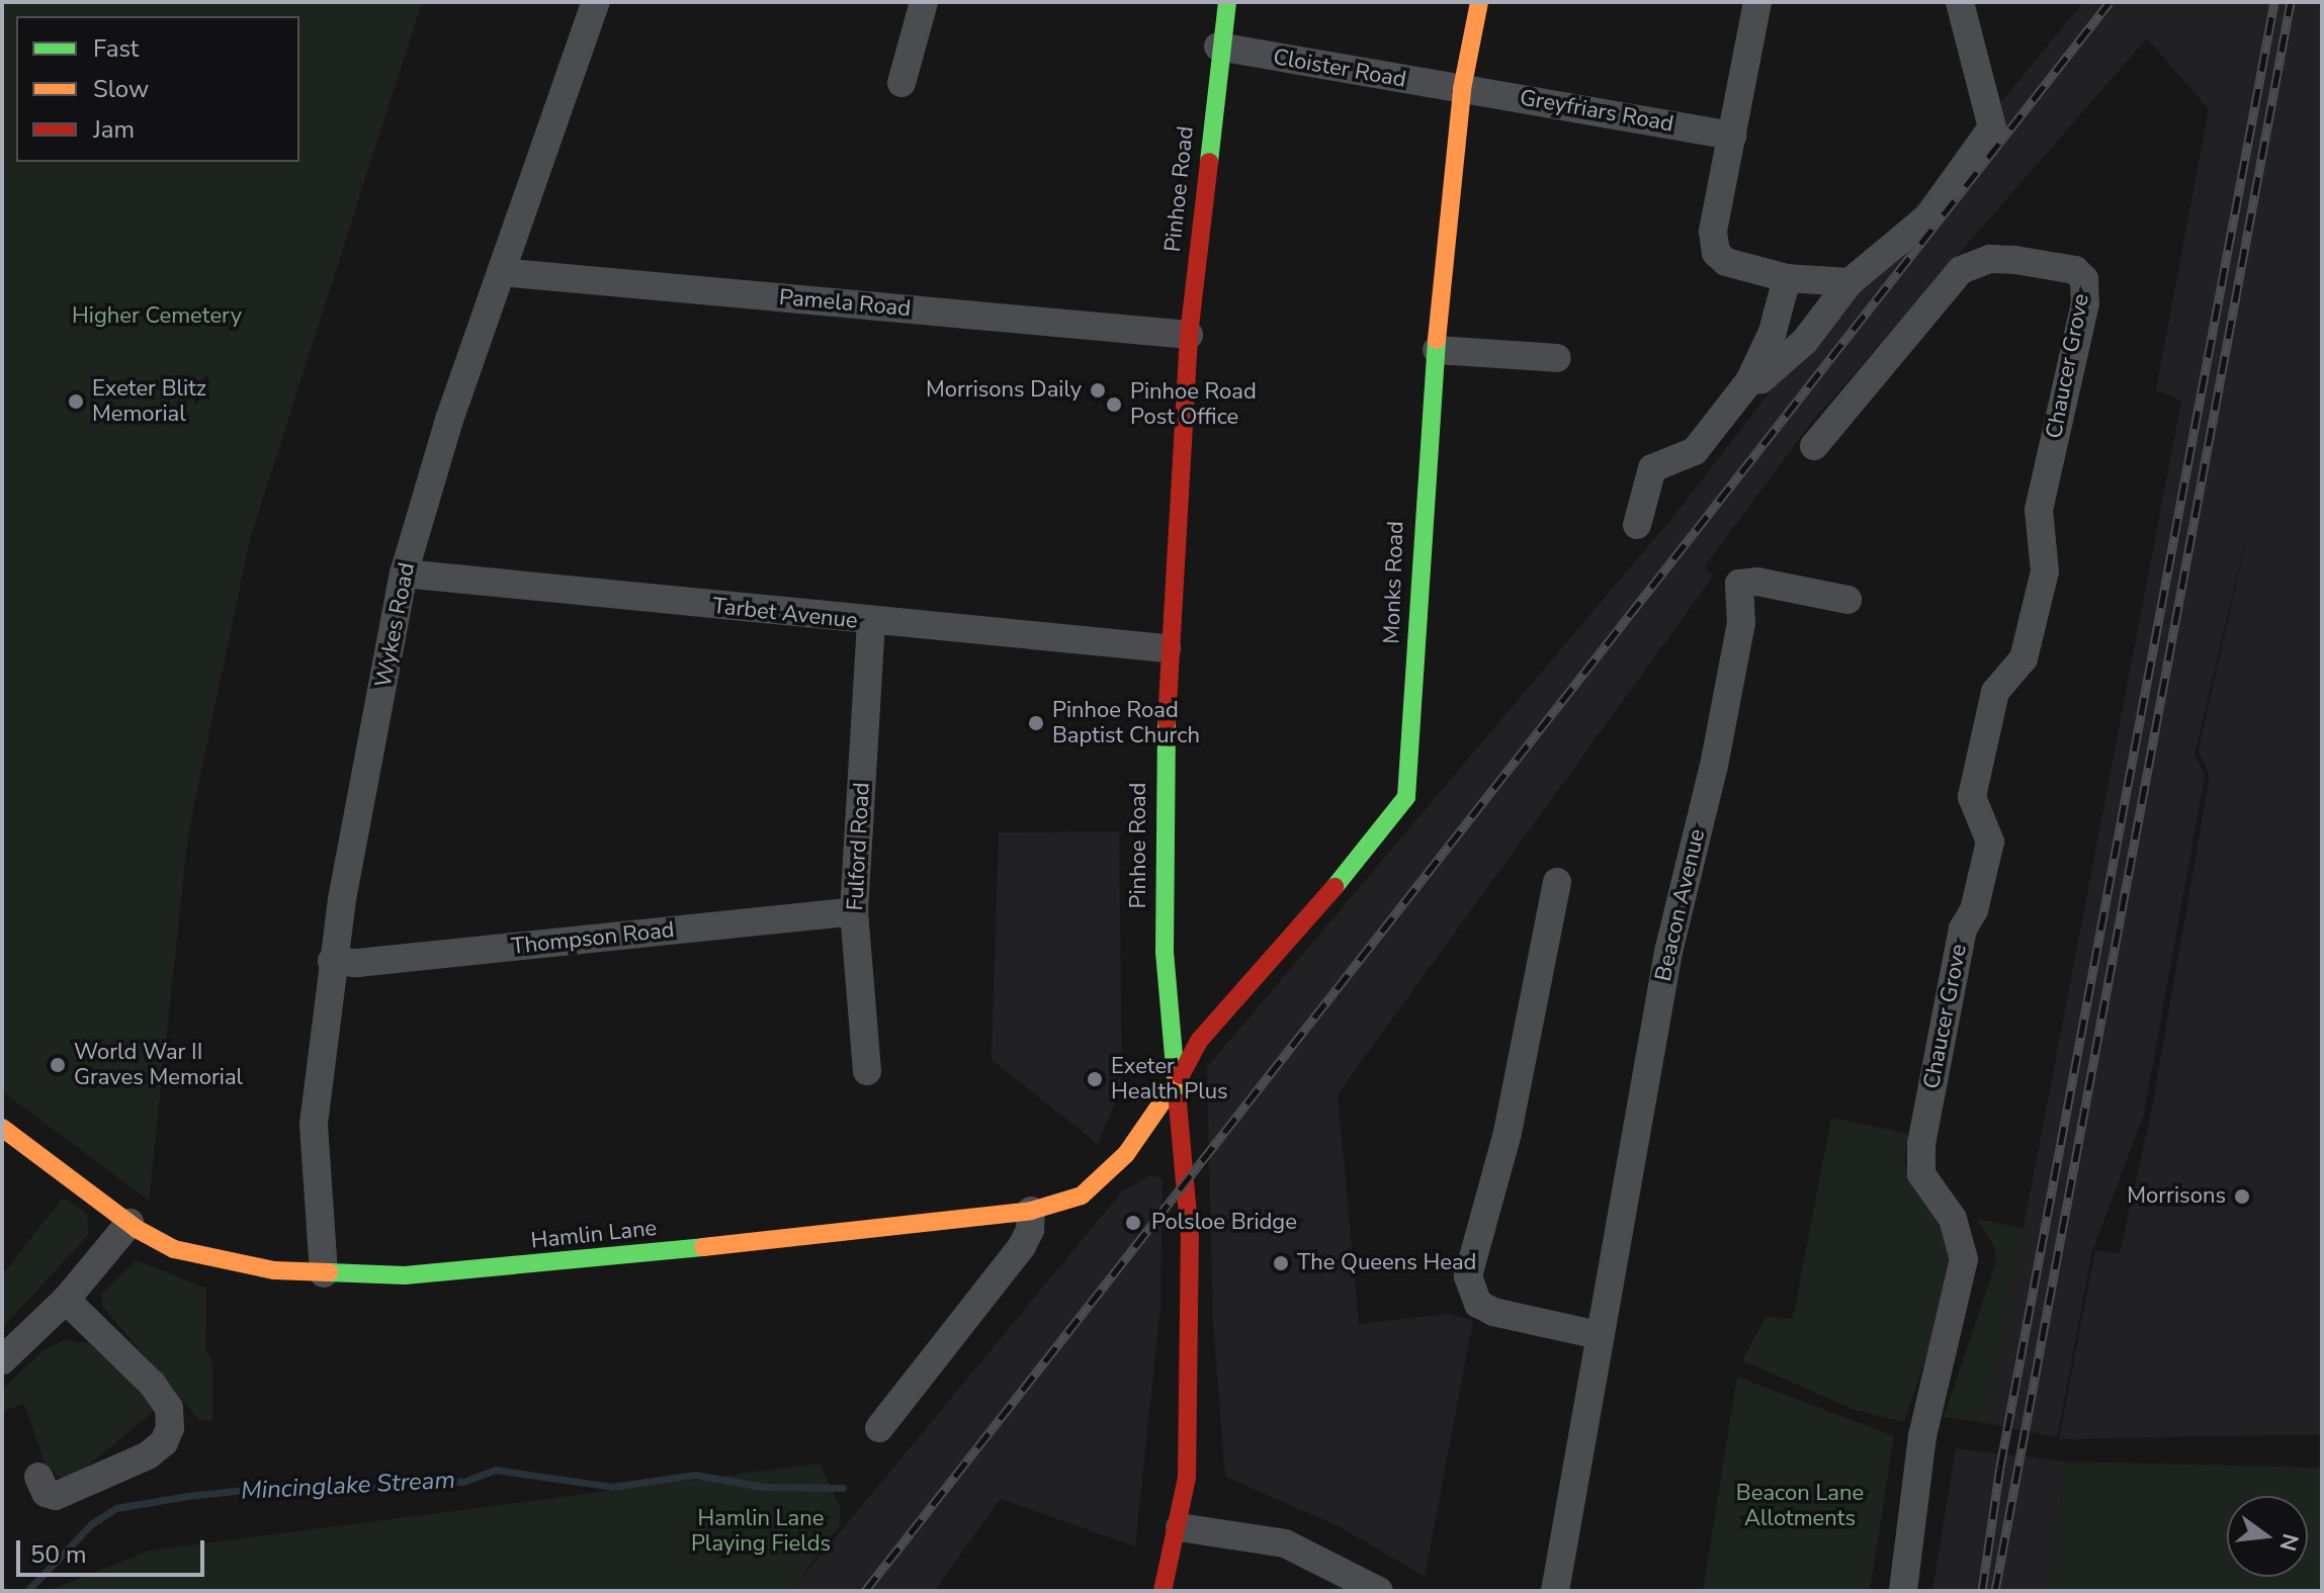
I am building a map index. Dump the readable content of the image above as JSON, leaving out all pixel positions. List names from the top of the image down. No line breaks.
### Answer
{"streets":{"street":["Cloister Road","Greyfriars Road","Pinhoe Road","Pamela Road","Chaucer Grove","Monks Road","Tarbet Avenue","Wykes Road","Fulford Road","Beacon Avenue","Thompson Road","Hamlin Lane"]},"crossings":[["Cloister Road","Greyfriars Road"],["Cloister Road","Pinhoe Road"],["Cloister Road","Monks Road"],["Greyfriars Road","Monks Road"],["Pinhoe Road","Pamela Road"],["Pinhoe Road","Monks Road"],["Pinhoe Road","Tarbet Avenue"],["Pinhoe Road","Hamlin Lane"],["Pamela Road","Wykes Road"],["Monks Road","Hamlin Lane"],["Tarbet Avenue","Wykes Road"],["Tarbet Avenue","Fulford Road"],["Wykes Road","Thompson Road"],["Wykes Road","Hamlin Lane"],["Fulford Road","Thompson Road"]],"water":["Mincinglake Stream"],"parks":["Higher Cemetery","Beacon Lane Allotments","Hamlin Lane Playing Fields"],"places":["Morrisons Daily","Exeter Blitz Memorial","Pinhoe Road Post Office","Pinhoe Road Baptist Church","World War II Graves Memorial","Exeter Health Plus","Morrisons","Polsloe Bridge","The Queens Head"],"legend":["Fast","Slow","Jam"],"scale_bar":"50 m","north":"right"}
